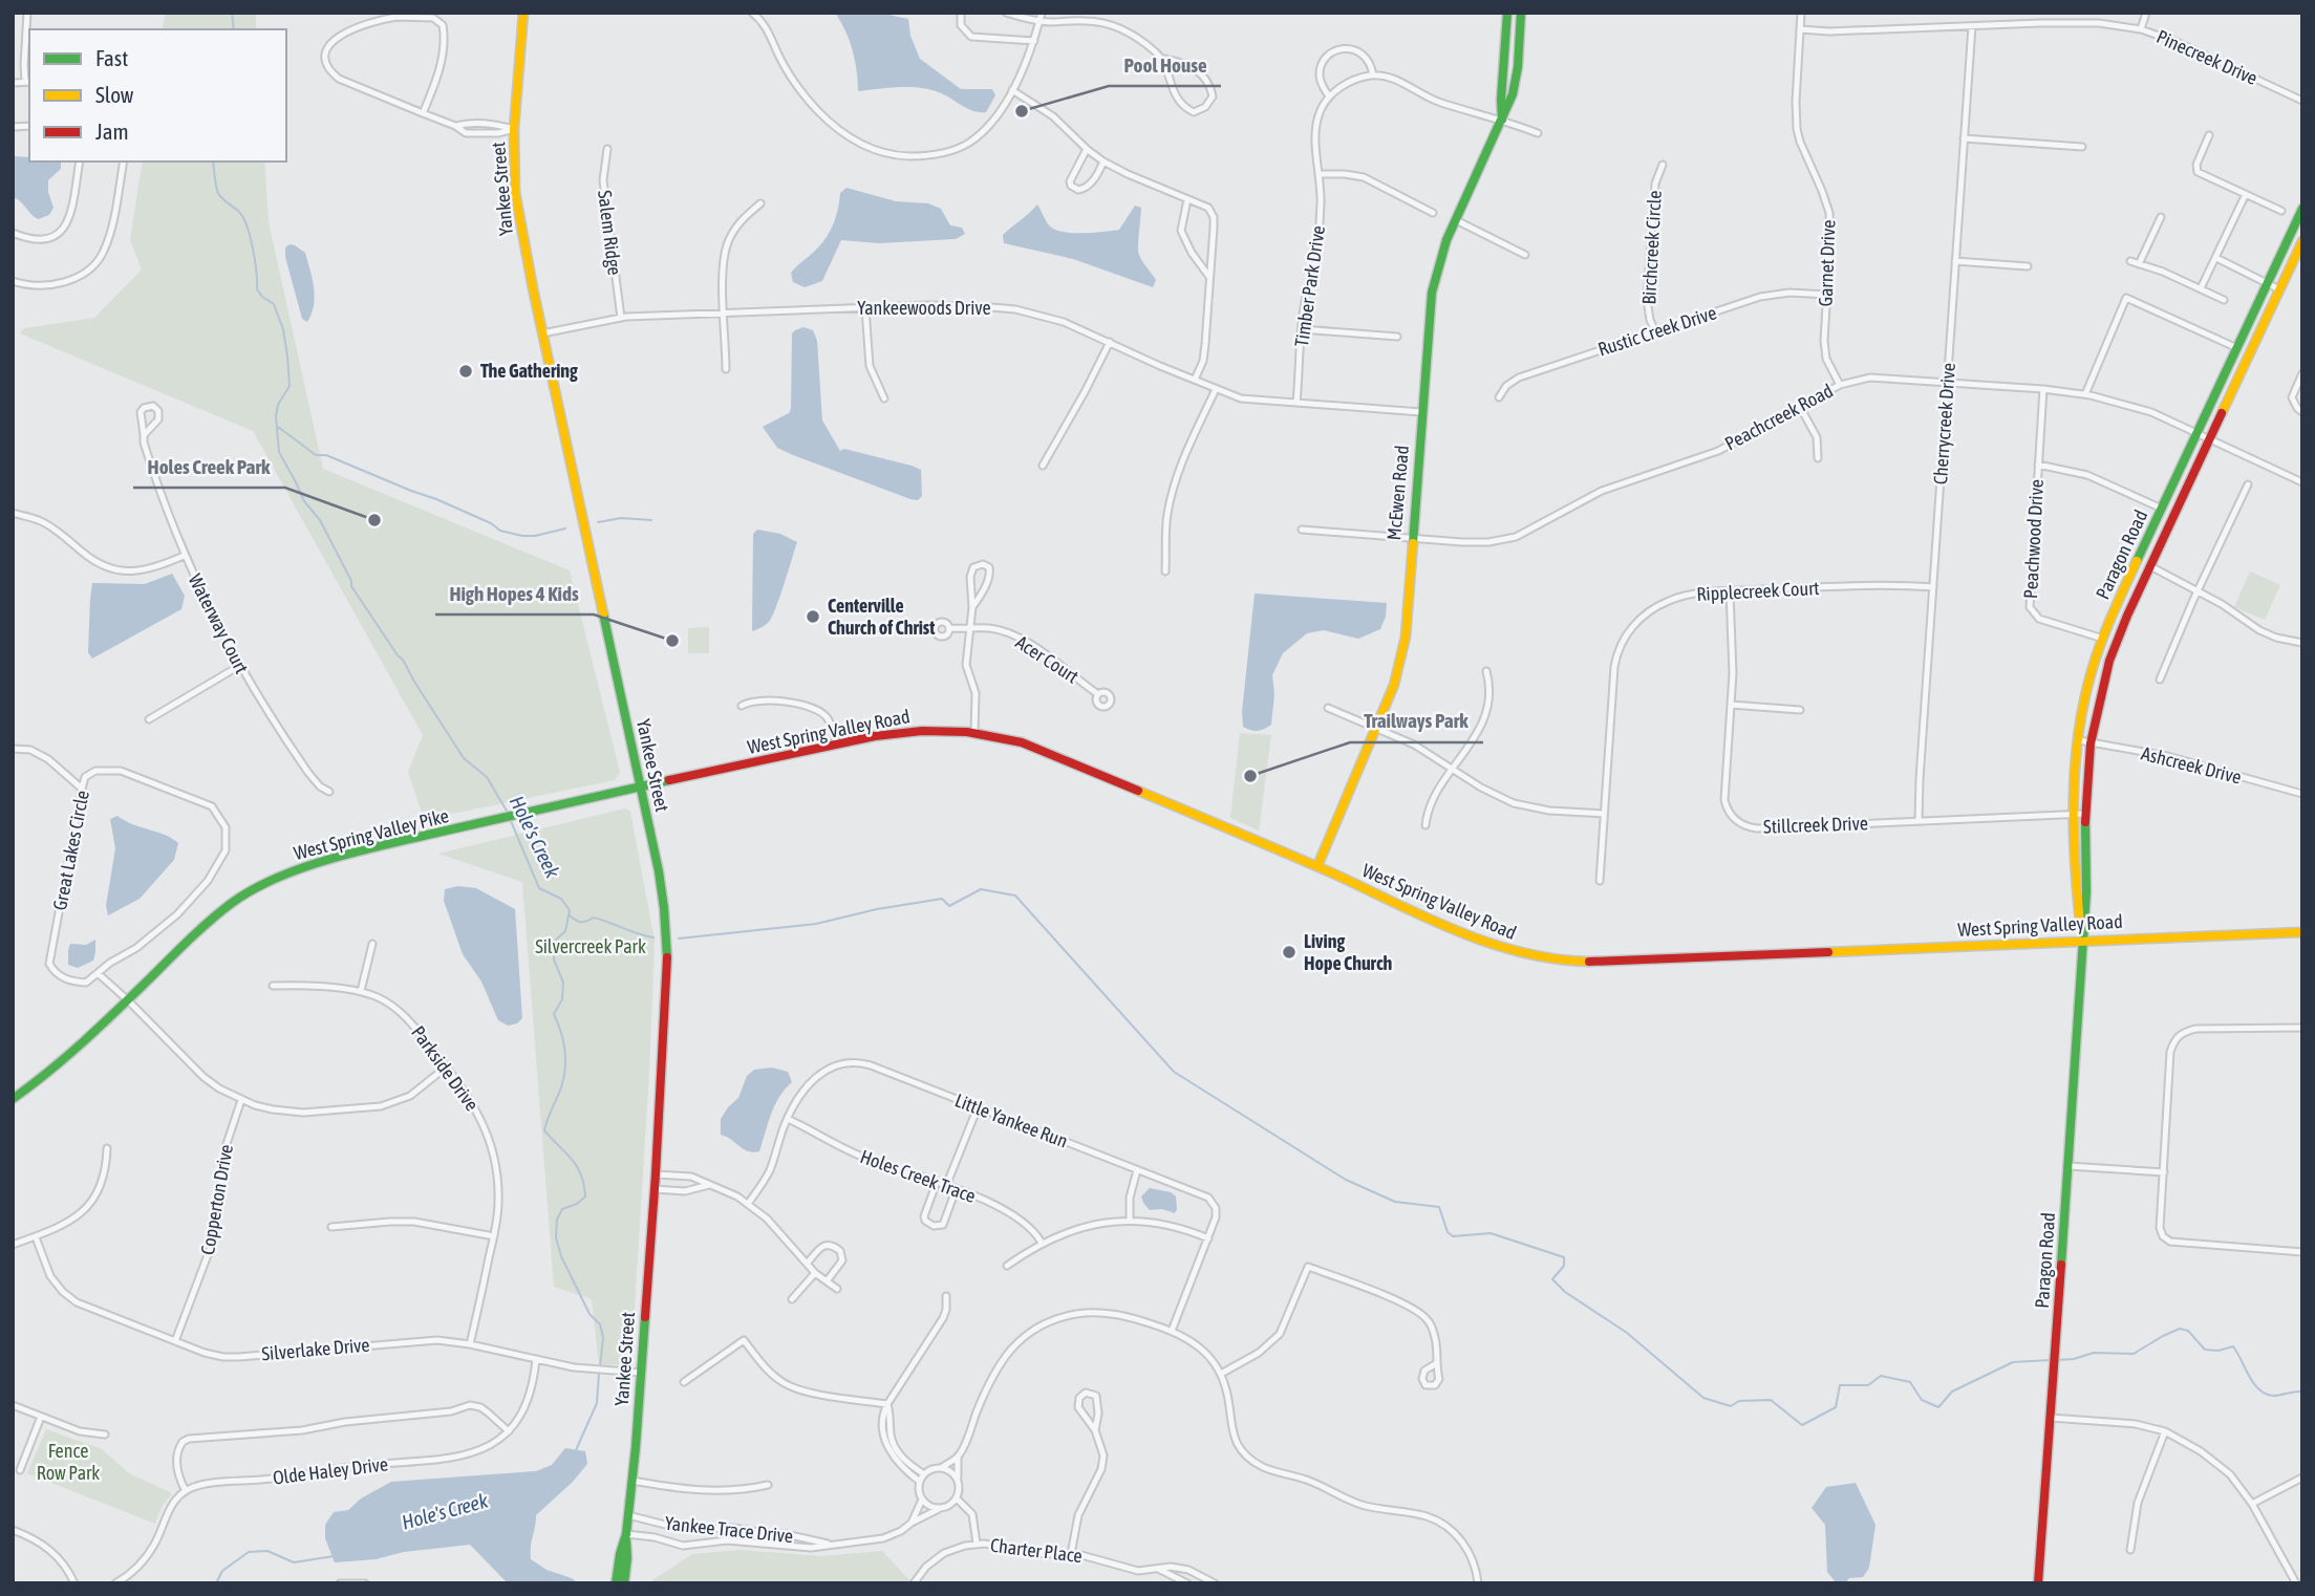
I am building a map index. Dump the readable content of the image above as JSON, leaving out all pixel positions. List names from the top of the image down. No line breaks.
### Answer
{"streets":{"street":["Pinecreek Drive","Yankee Street","Salem Ridge","Birchcreek Circle","Garnet Drive","Timber Park Drive","Yankeewoods Drive","Rustic Creek Drive","Peachcreek Road","Cherrycreek Drive","McEwen Road","Peachwood Drive","Paragon Road","Ripplecreek Court","Waterway Court","Acer Court","West Spring Valley Road","Ashcreek Drive","Stillcreek Drive","West Spring Valley Pike","Great Lakes Circle","Parkside Drive","Little Yankee Run","Holes Creek Trace","Copperton Drive","Silverlake Drive","Olde Haley Drive","Yankee Trace Drive","Charter Place"]},"crossings":[["Pinecreek Drive","Garnet Drive"],["Pinecreek Drive","Cherrycreek Drive"],["Yankee Street","Yankeewoods Drive"],["Yankee Street","West Spring Valley Road"],["Yankee Street","West Spring Valley Pike"],["Yankee Street","Silverlake Drive"],["Yankee Street","Yankee Trace Drive"],["Salem Ridge","Yankeewoods Drive"],["Birchcreek Circle","Rustic Creek Drive"],["Garnet Drive","Rustic Creek Drive"],["Garnet Drive","Peachcreek Road"],["Timber Park Drive","Yankeewoods Drive"],["Yankeewoods Drive","McEwen Road"],["Peachcreek Road","Cherrycreek Drive"],["Peachcreek Road","McEwen Road"],["Peachcreek Road","Peachwood Drive"],["Peachcreek Road","Paragon Road"],["Cherrycreek Drive","Ripplecreek Court"],["Cherrycreek Drive","Stillcreek Drive"],["McEwen Road","West Spring Valley Road"],["Peachwood Drive","Paragon Road"],["Paragon Road","West Spring Valley Road"],["Paragon Road","Ashcreek Drive"],["Paragon Road","Stillcreek Drive"],["Ripplecreek Court","Stillcreek Drive"],["West Spring Valley Road","West Spring Valley Pike"],["Parkside Drive","Silverlake Drive"],["Little Yankee Run","Holes Creek Trace"],["Copperton Drive","Silverlake Drive"],["Silverlake Drive","Olde Haley Drive"]],"water":["Hole's Creek"],"parks":["Silvercreek Park","Fence Row Park"],"places":["Pool House","The Gathering","Holes Creek Park","Centerville Church of Christ","High Hopes 4 Kids","Trailways Park","Living Hope Church"],"legend":["Fast","Slow","Jam"]}
